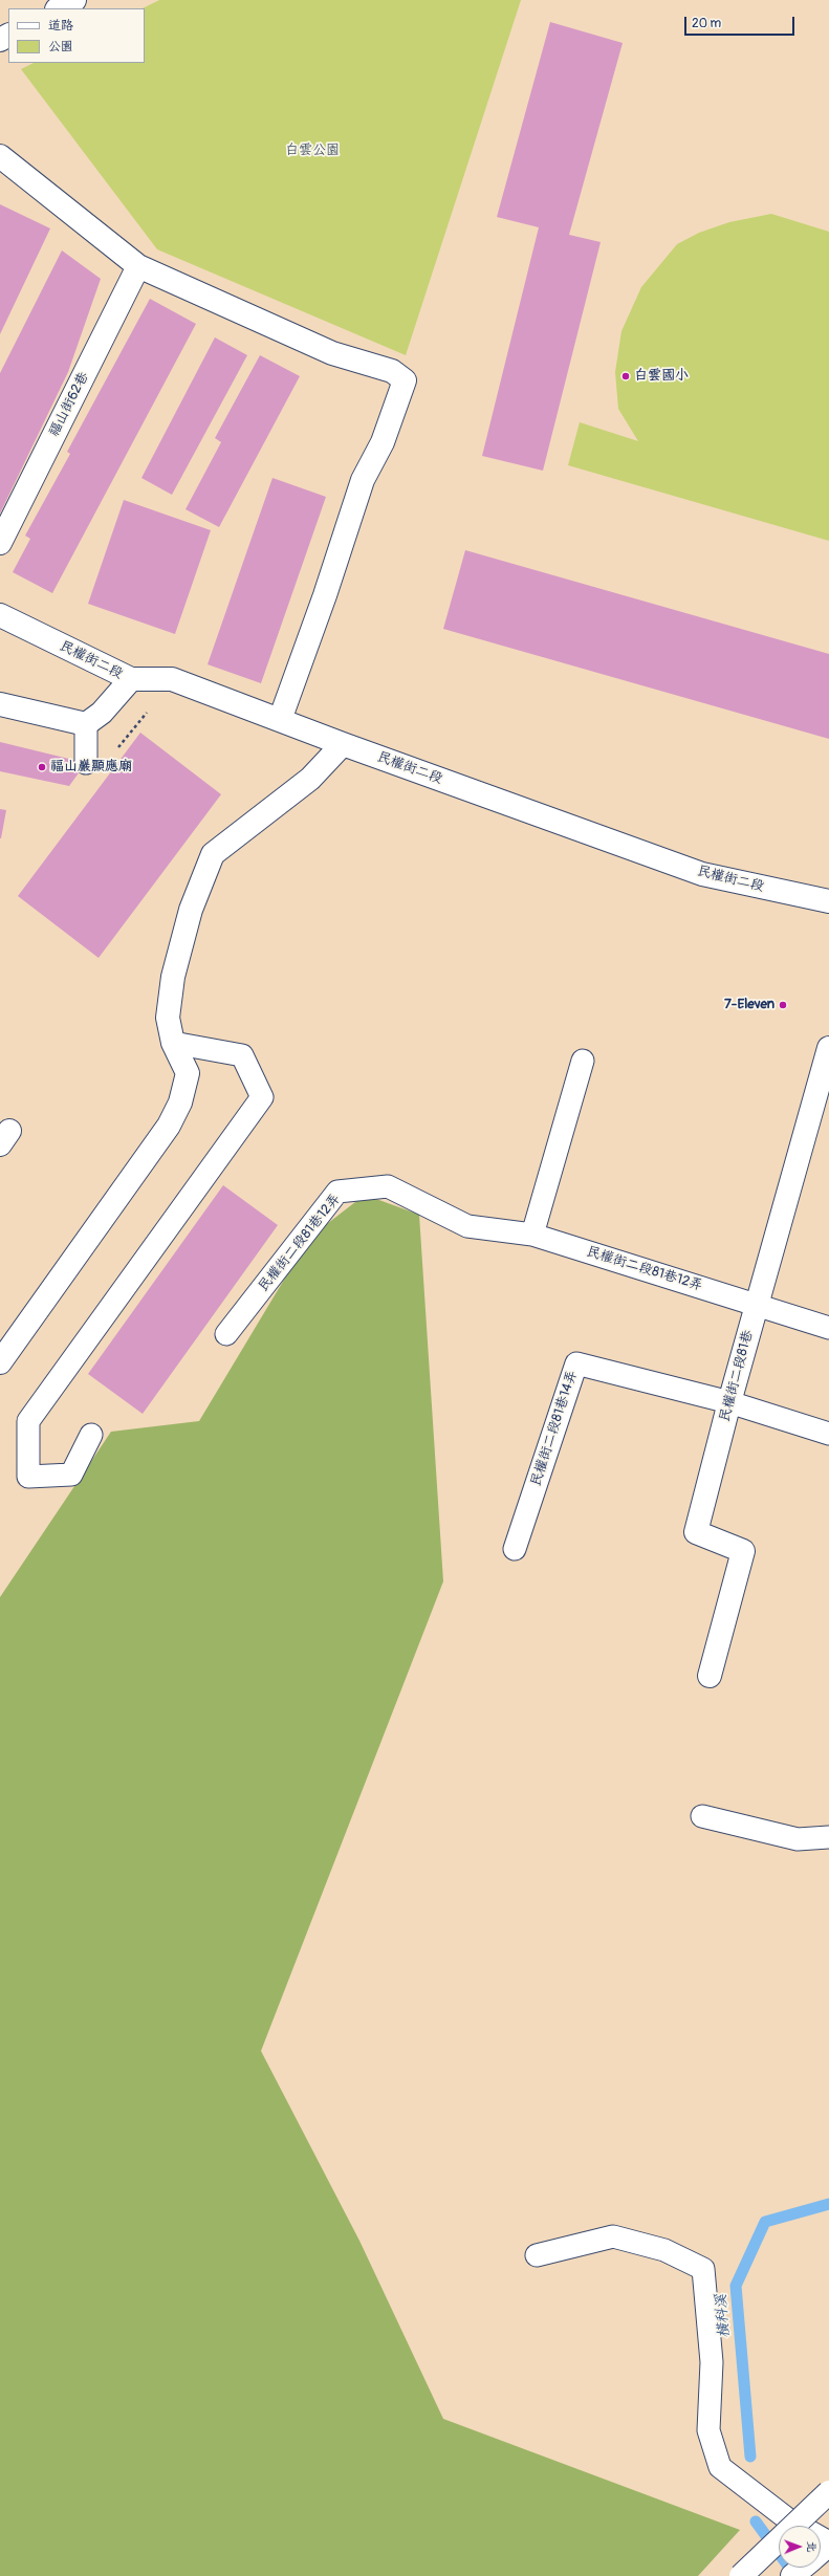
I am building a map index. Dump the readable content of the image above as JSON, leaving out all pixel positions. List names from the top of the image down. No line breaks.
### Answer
{"streets":{"main road":["福山街62巷","民權街二段","民權街二段81巷"],"lane":["民權街二段81巷12弄","民權街二段81巷14弄"]},"crossings":[["民權街二段81巷12弄","民權街二段81巷"],["民權街二段81巷","民權街二段81巷14弄"]],"water":["橫科溪"],"parks":["白雲公園"],"places":["白雲國小","福山巖顯應廟","7-Eleven"],"legend":["道路","公園"],"scale_bar":"20 m","north":"right"}
